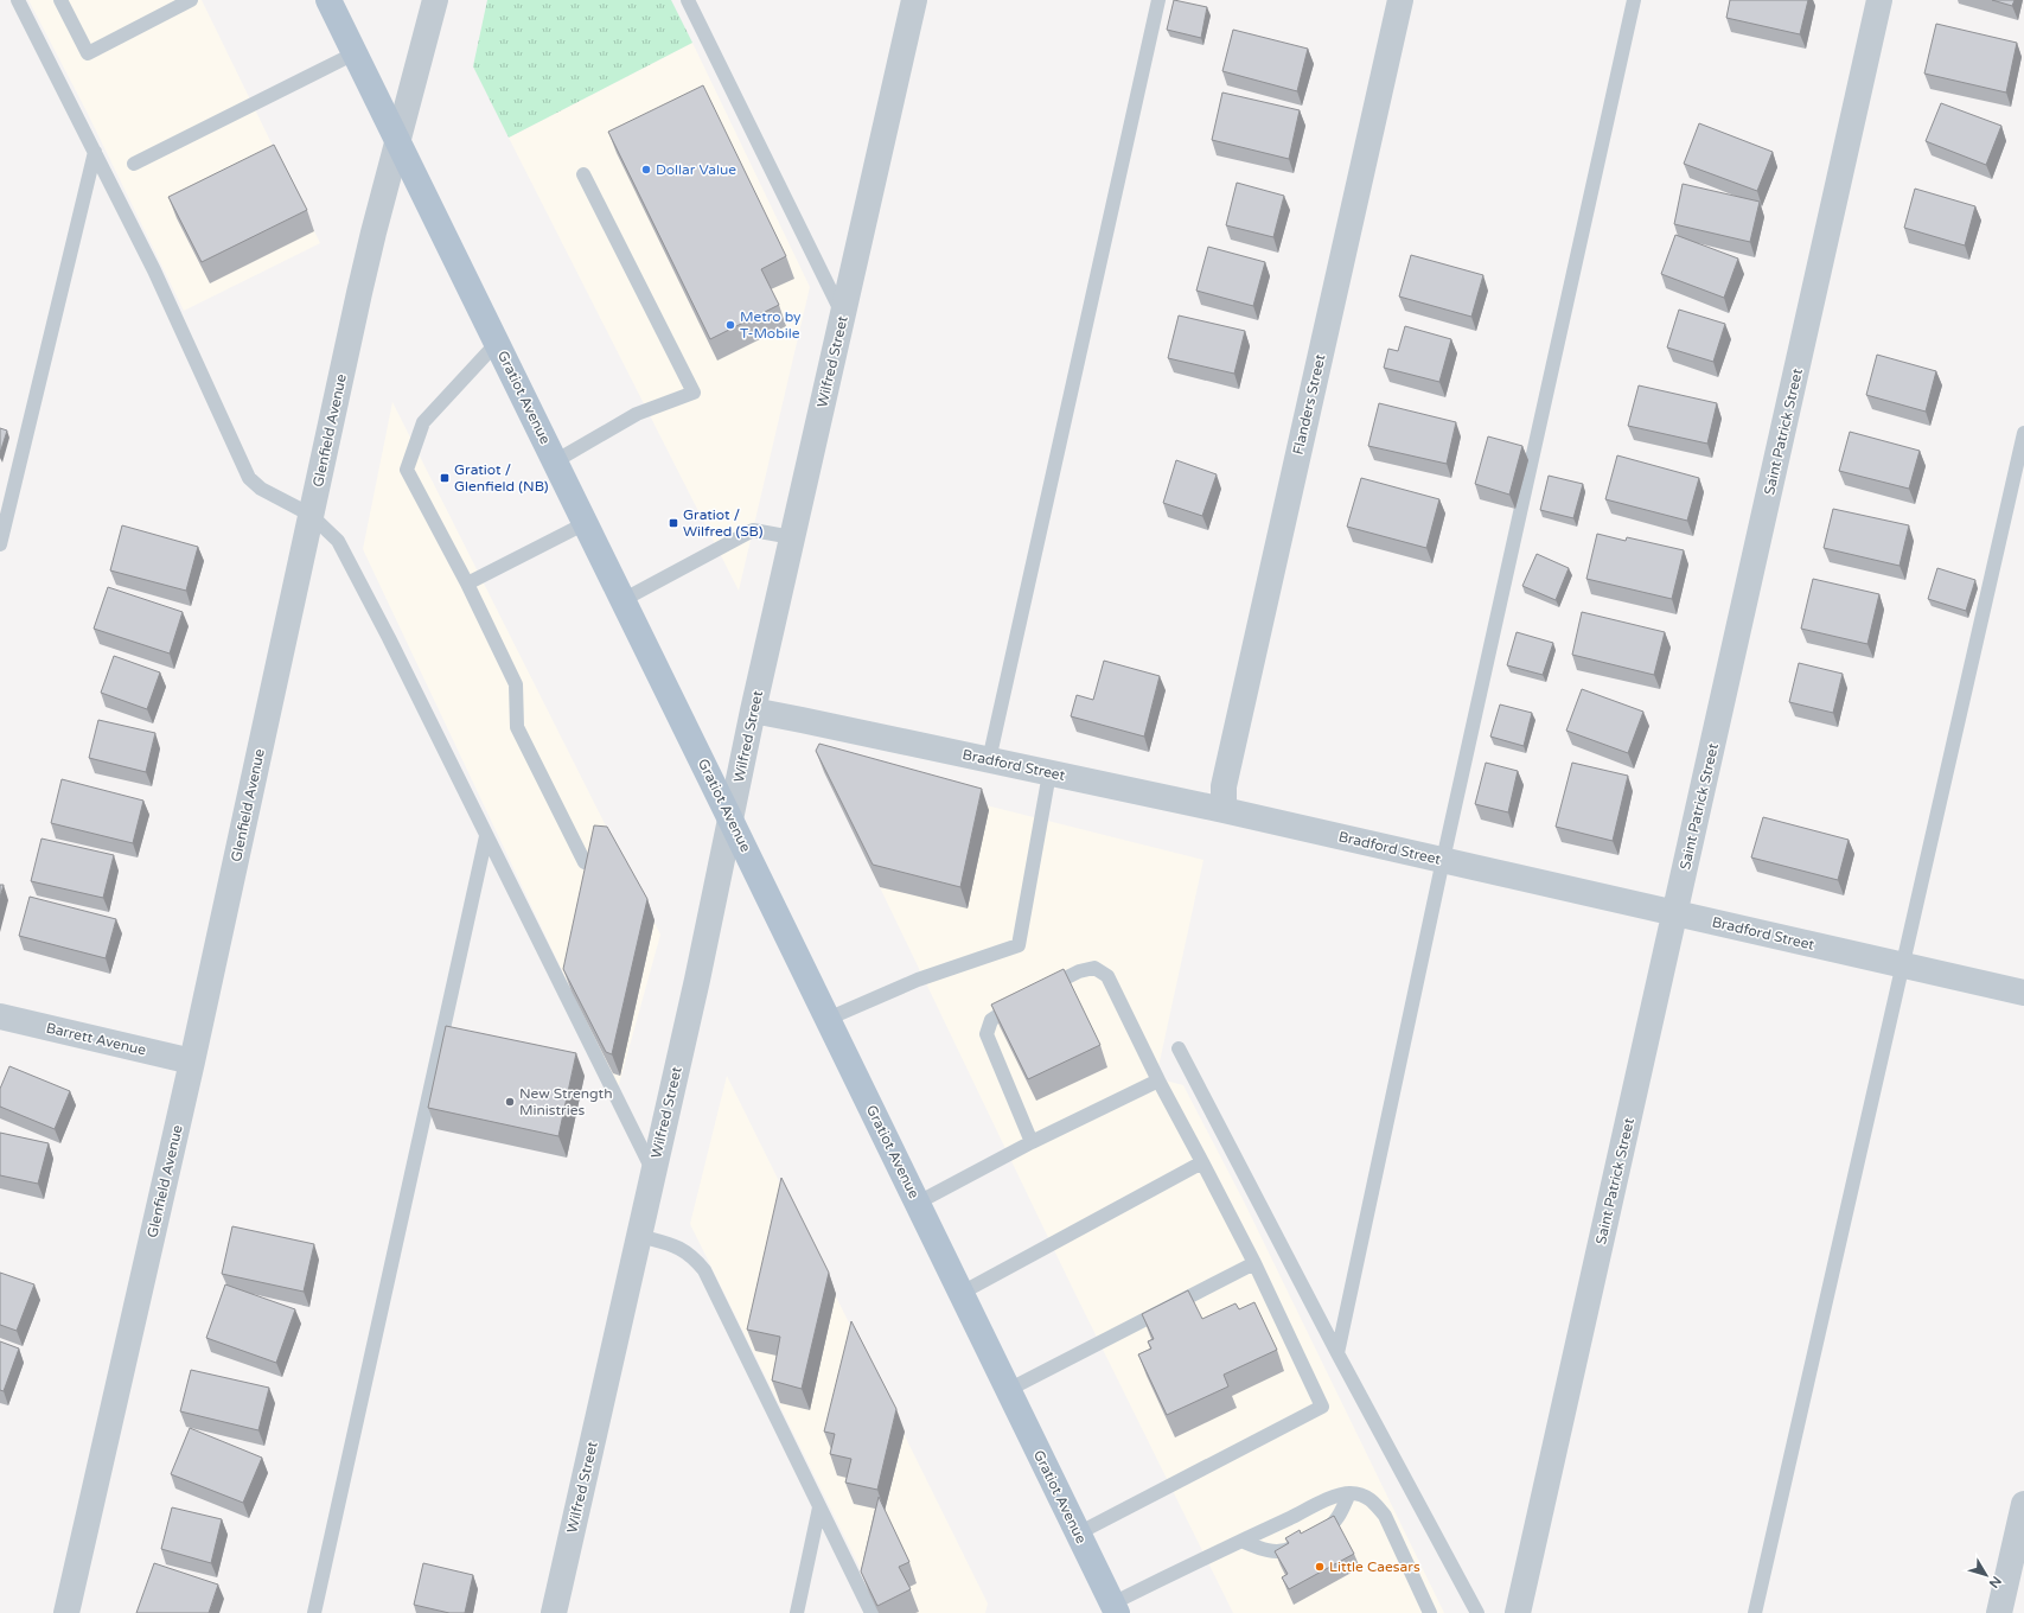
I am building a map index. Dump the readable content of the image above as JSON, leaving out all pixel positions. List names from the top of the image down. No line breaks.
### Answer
{"streets":{"main road":["Gratiot Avenue"],"street":["Wilfred Street","Flanders Street","Glenfield Avenue","Saint Patrick Street","Bradford Street","Barrett Avenue"]},"crossings":[["Wilfred Street","Gratiot Avenue"],["Wilfred Street","Bradford Street"],["Gratiot Avenue","Glenfield Avenue"],["Flanders Street","Bradford Street"],["Glenfield Avenue","Barrett Avenue"],["Saint Patrick Street","Bradford Street"]],"places":{"other":["Dollar Value","Metro by T-Mobile","New Strength Ministries","Little Caesars"],"transit":["Gratiot / Glenfield (NB)","Gratiot / Wilfred (SB)"]},"north":"bottom right"}
